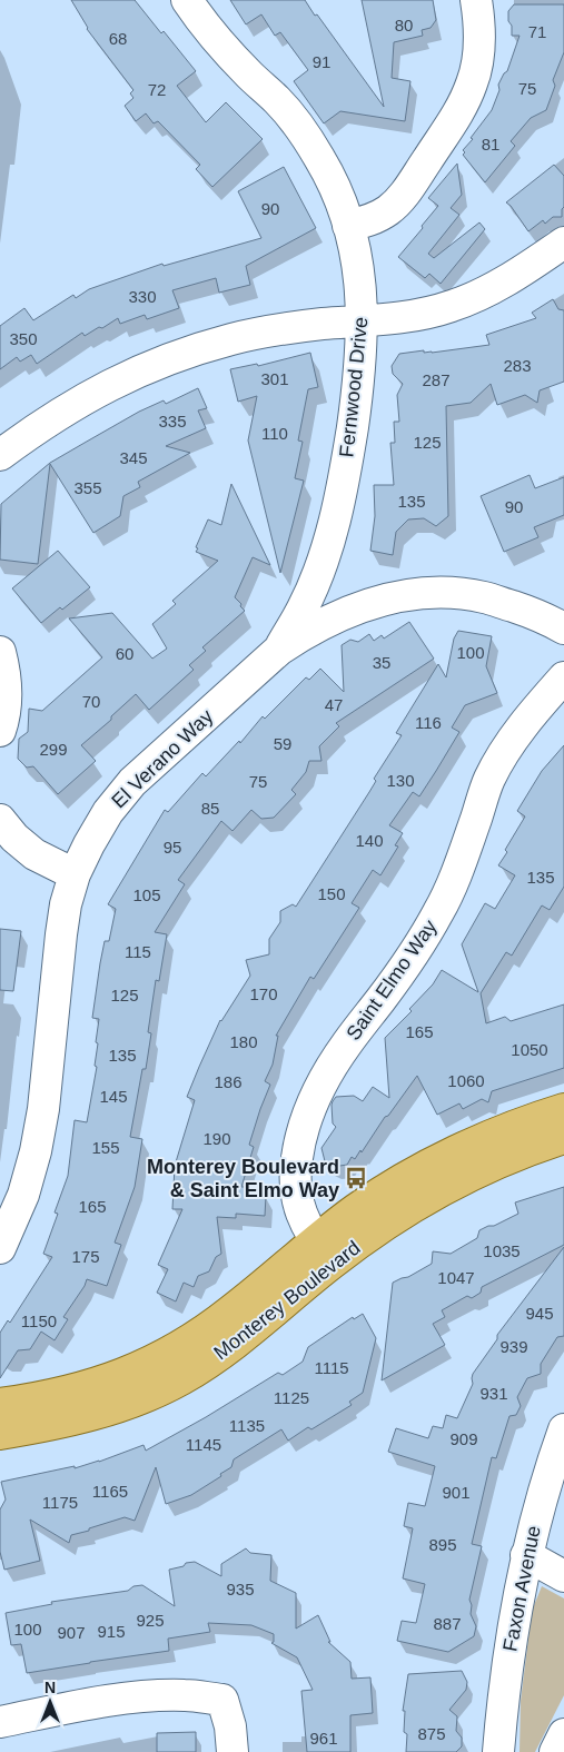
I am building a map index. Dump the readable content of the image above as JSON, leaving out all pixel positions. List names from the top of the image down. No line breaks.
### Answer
{"streets":{"main road":["Monterey Boulevard"],"street":["Fernwood Drive","El Verano Way","Saint Elmo Way","Faxon Avenue"]},"crossings":[["Fernwood Drive","El Verano Way"],["Saint Elmo Way","Monterey Boulevard"]],"places":{"bus stop":["Monterey Boulevard & Saint Elmo Way"]},"house_numbers":["80","71","68","91","75","72","81","90","330","350","283","301","287","335","110","125","345","355","135","90","100","60","35","70","47","116","59","299","130","75","85","140","95","135","150","105","115","170","125","165","180","1050","135","1060","186","145","190","155","165","1035","175","1047","945","1150","939","1115","931","1125","1135","909","1145","1165","901","1175","895","935","925","887","100","915","907","875","961"],"north":"top"}
